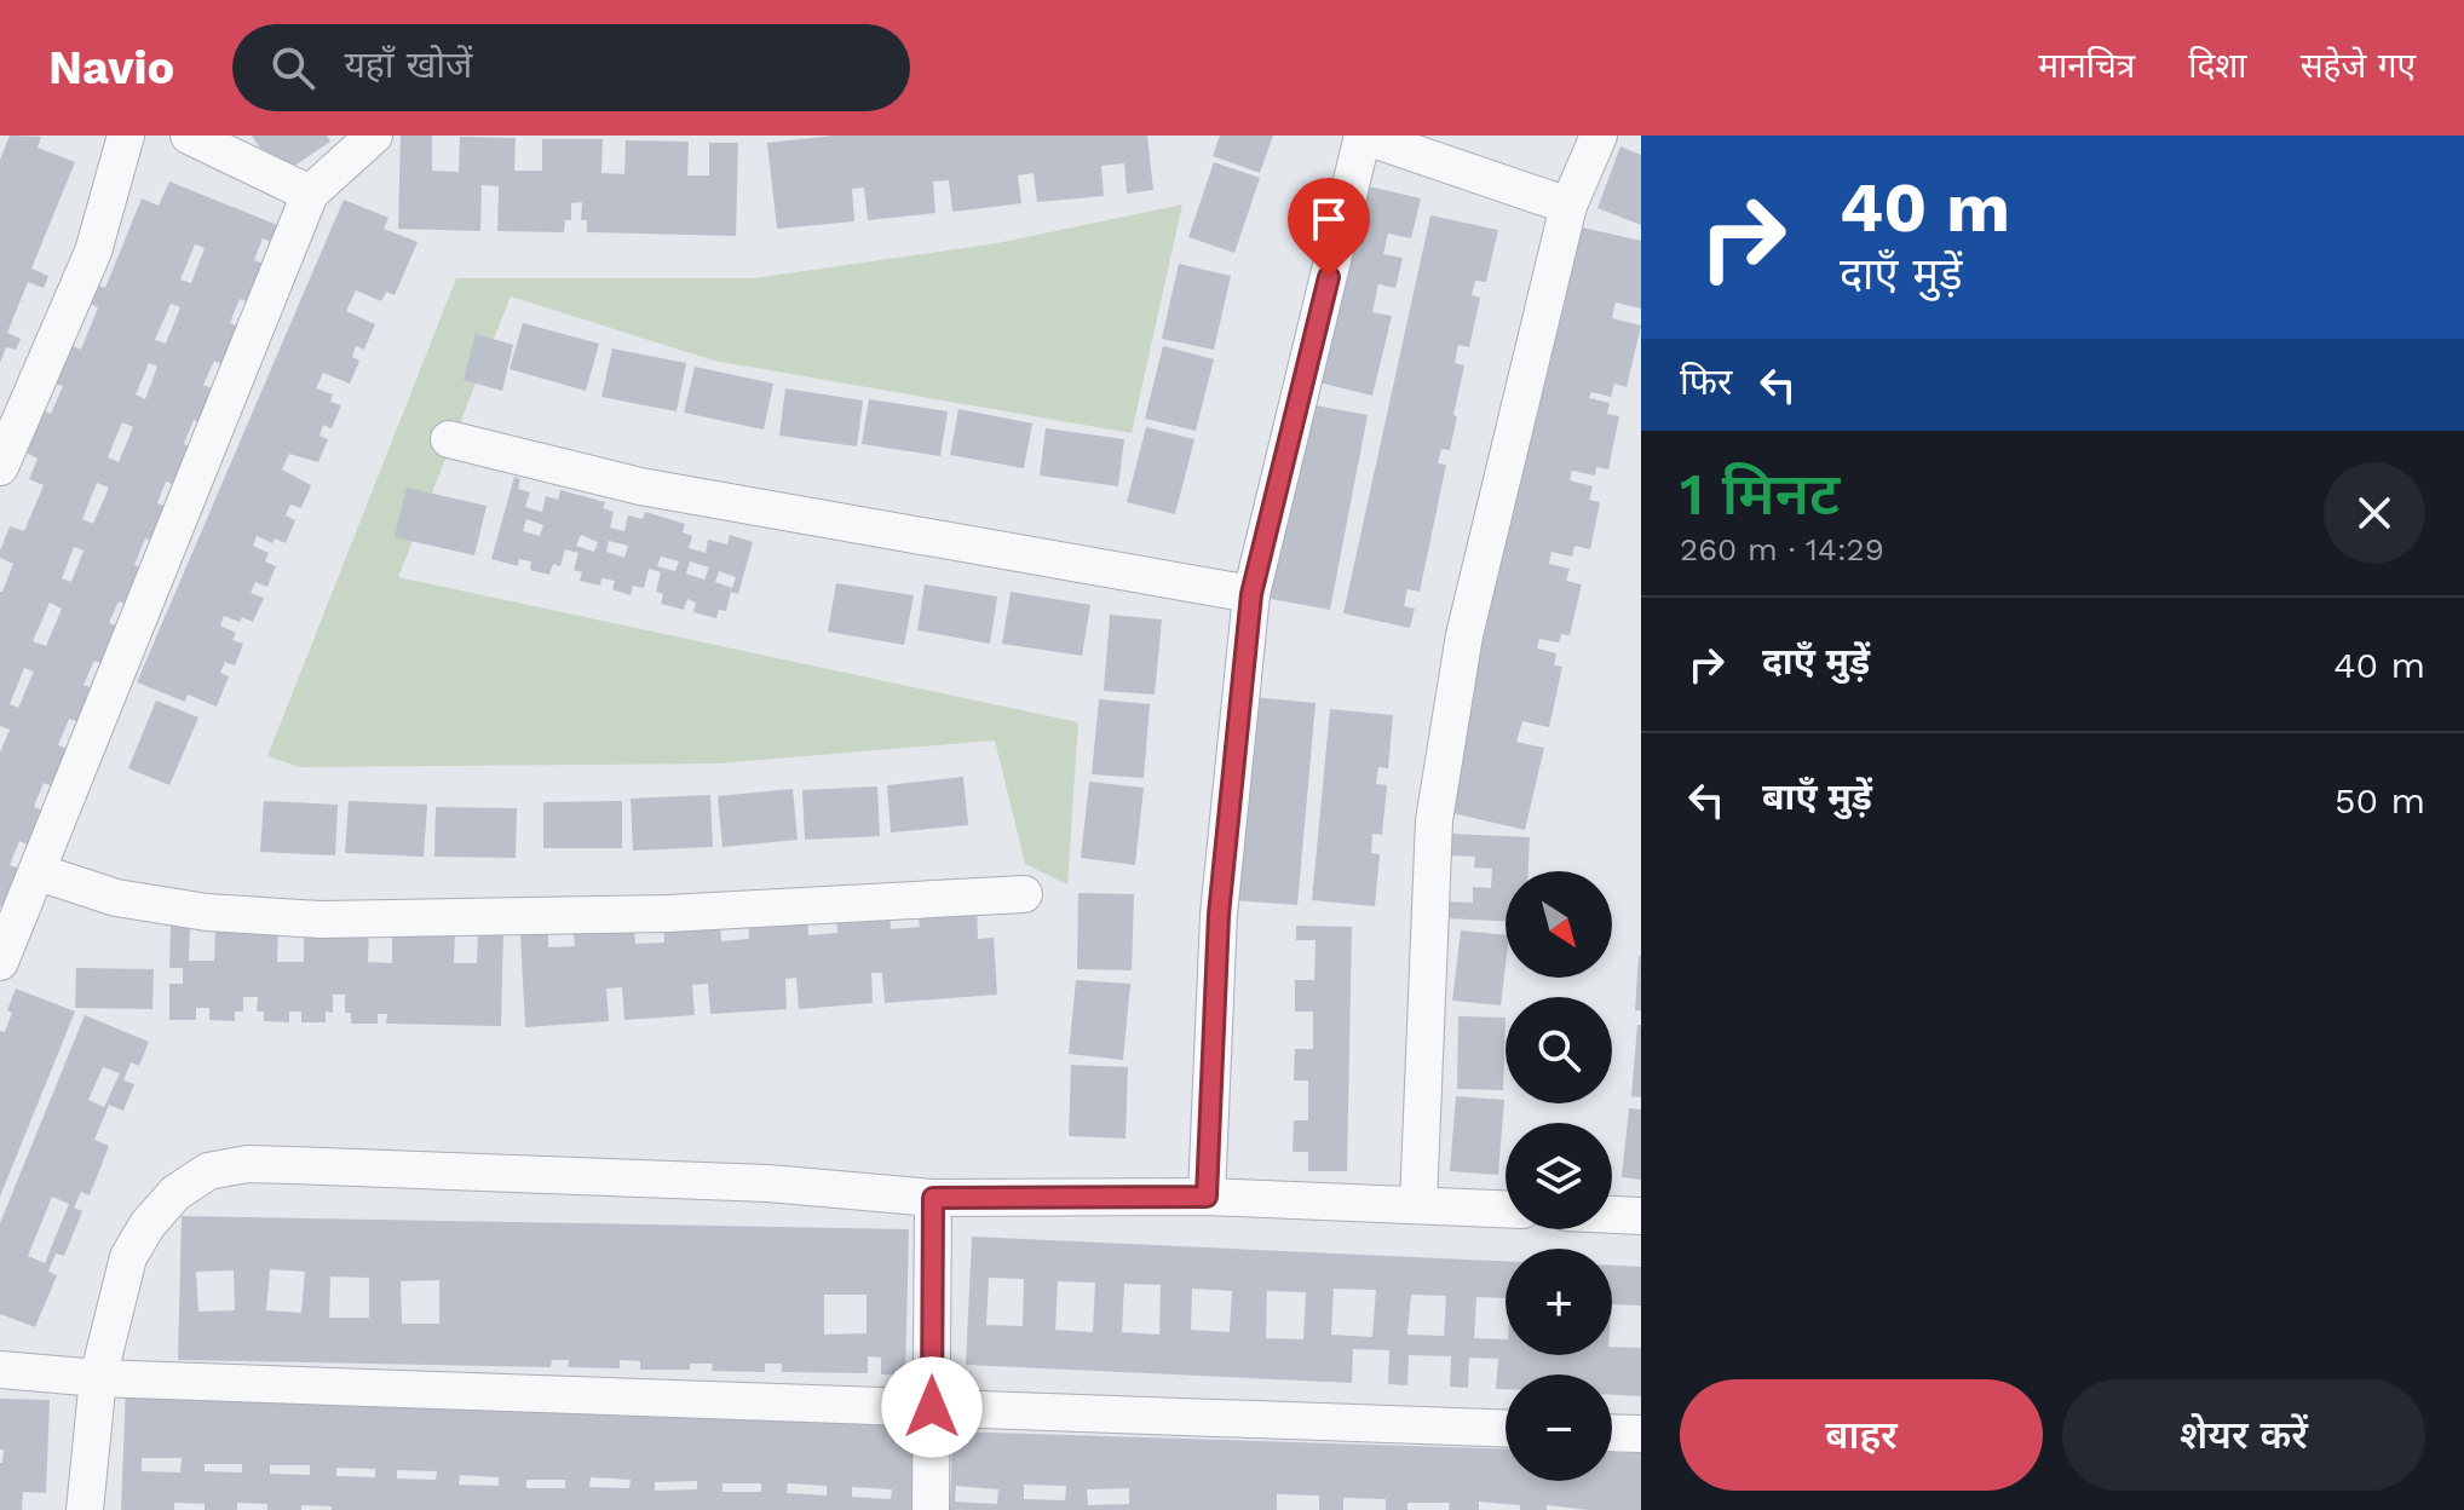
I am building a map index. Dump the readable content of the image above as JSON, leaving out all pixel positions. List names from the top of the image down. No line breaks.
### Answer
{"north":"bottom right","page":{"header":"Navio","search":"यहाँ खोजें","nav":["मानचित्र","दिशा","सहेजे गए"],"turn":["40 m","दाएँ मुड़ें"],"then":"फिर","heading":["1 मिनट","260 m · 14:29"],"list":[{"name":"दाएँ मुड़ें","value":"40 m"},{"name":"बाएँ मुड़ें","value":"50 m"}],"map_buttons":["+","−"],"buttons":["बाहर","शेयर करें"]}}
